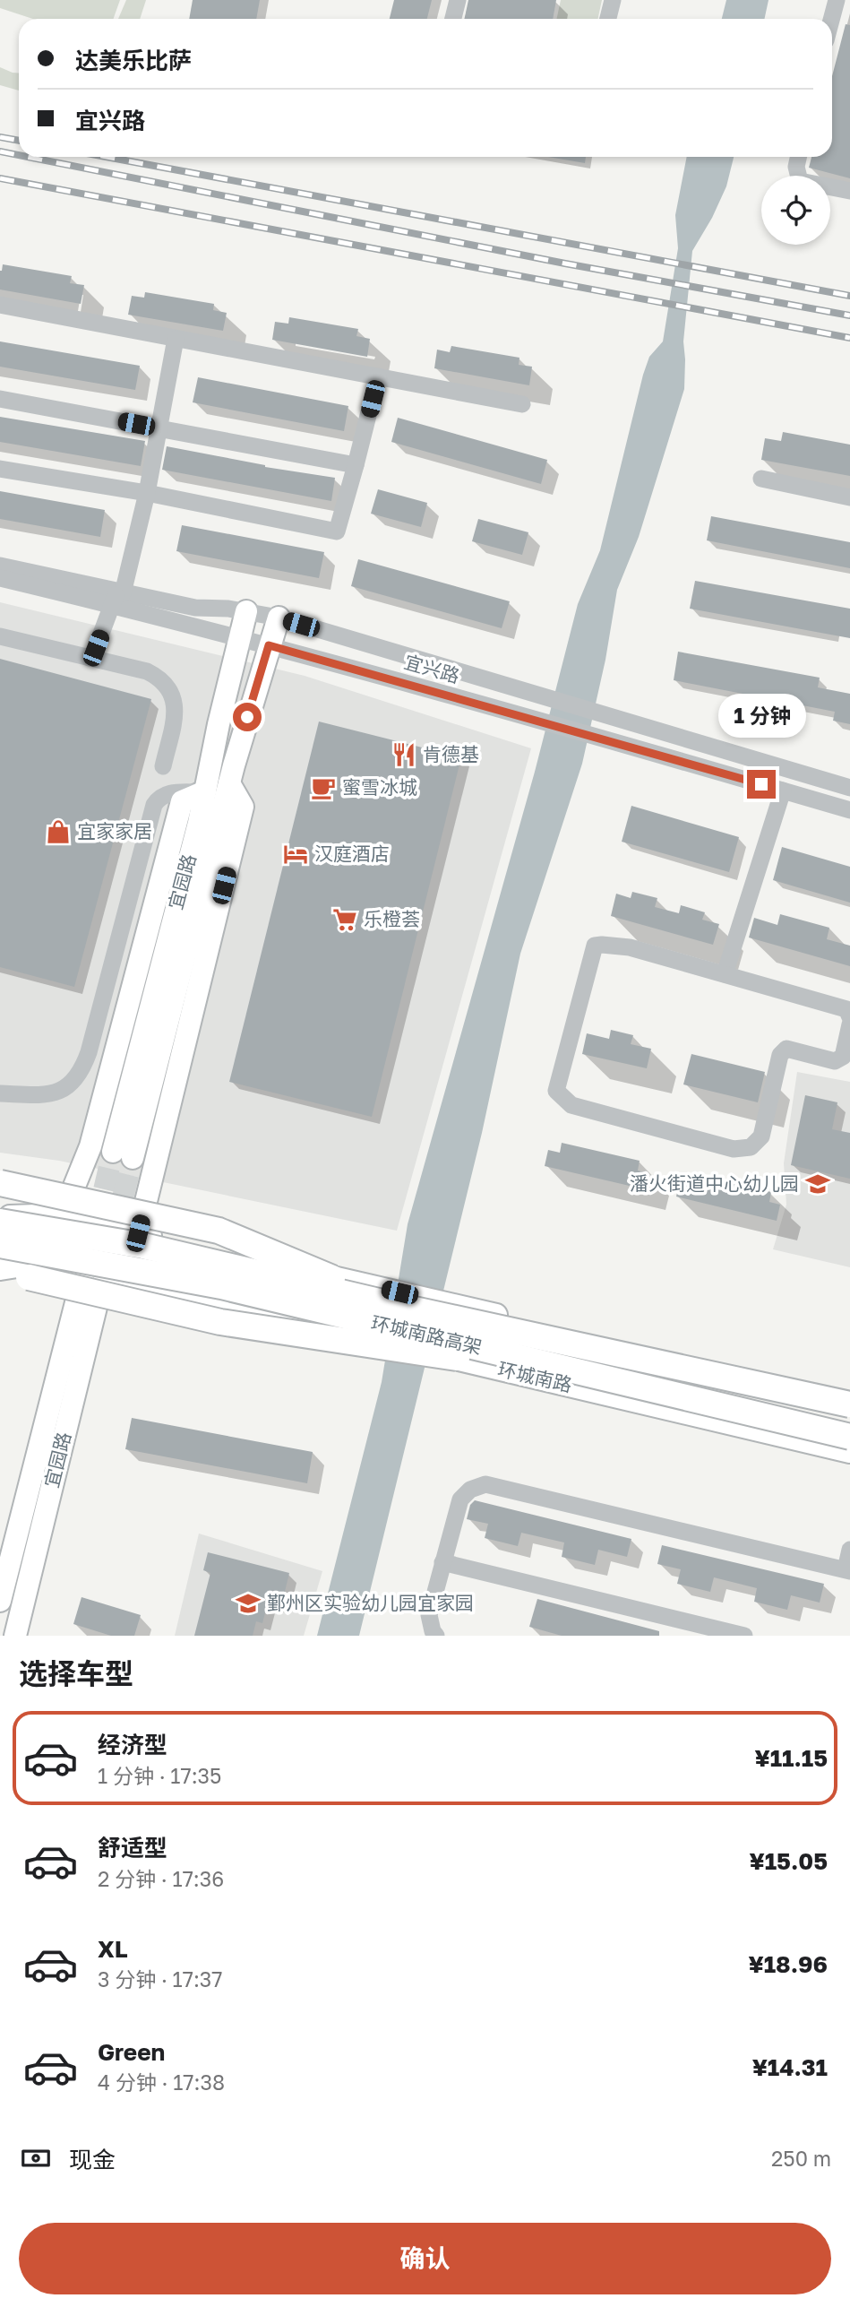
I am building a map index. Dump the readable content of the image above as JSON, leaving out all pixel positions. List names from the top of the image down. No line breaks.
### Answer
{"streets":{"highway":["环城南路高架"],"main road":["宜园路","环城南路"],"street":["宜兴路"]},"crossings":[["宜兴路","宜园路"]],"places":{"restaurant":["肯德基"],"cafe":["蜜雪冰城"],"shop":["宜家家居"],"hotel":["汉庭酒店"],"supermarket":["乐橙荟"],"school or university":["潘火街道中心幼儿园","鄞州区实验幼儿园宜家园"]},"page":{"banner":["达美乐比萨","宜兴路"],"bubble":"1 分钟","heading":"选择车型","list":[{"name":"经济型","note":"1 分钟 · 17:35","value":"¥11.15"},{"name":"舒适型","note":"2 分钟 · 17:36","value":"¥15.05"},{"name":"XL","note":"3 分钟 · 17:37","value":"¥18.96"},{"name":"Green","note":"4 分钟 · 17:38","value":"¥14.31"}],"pay":["现金","250 m"],"buttons":"确认"}}
